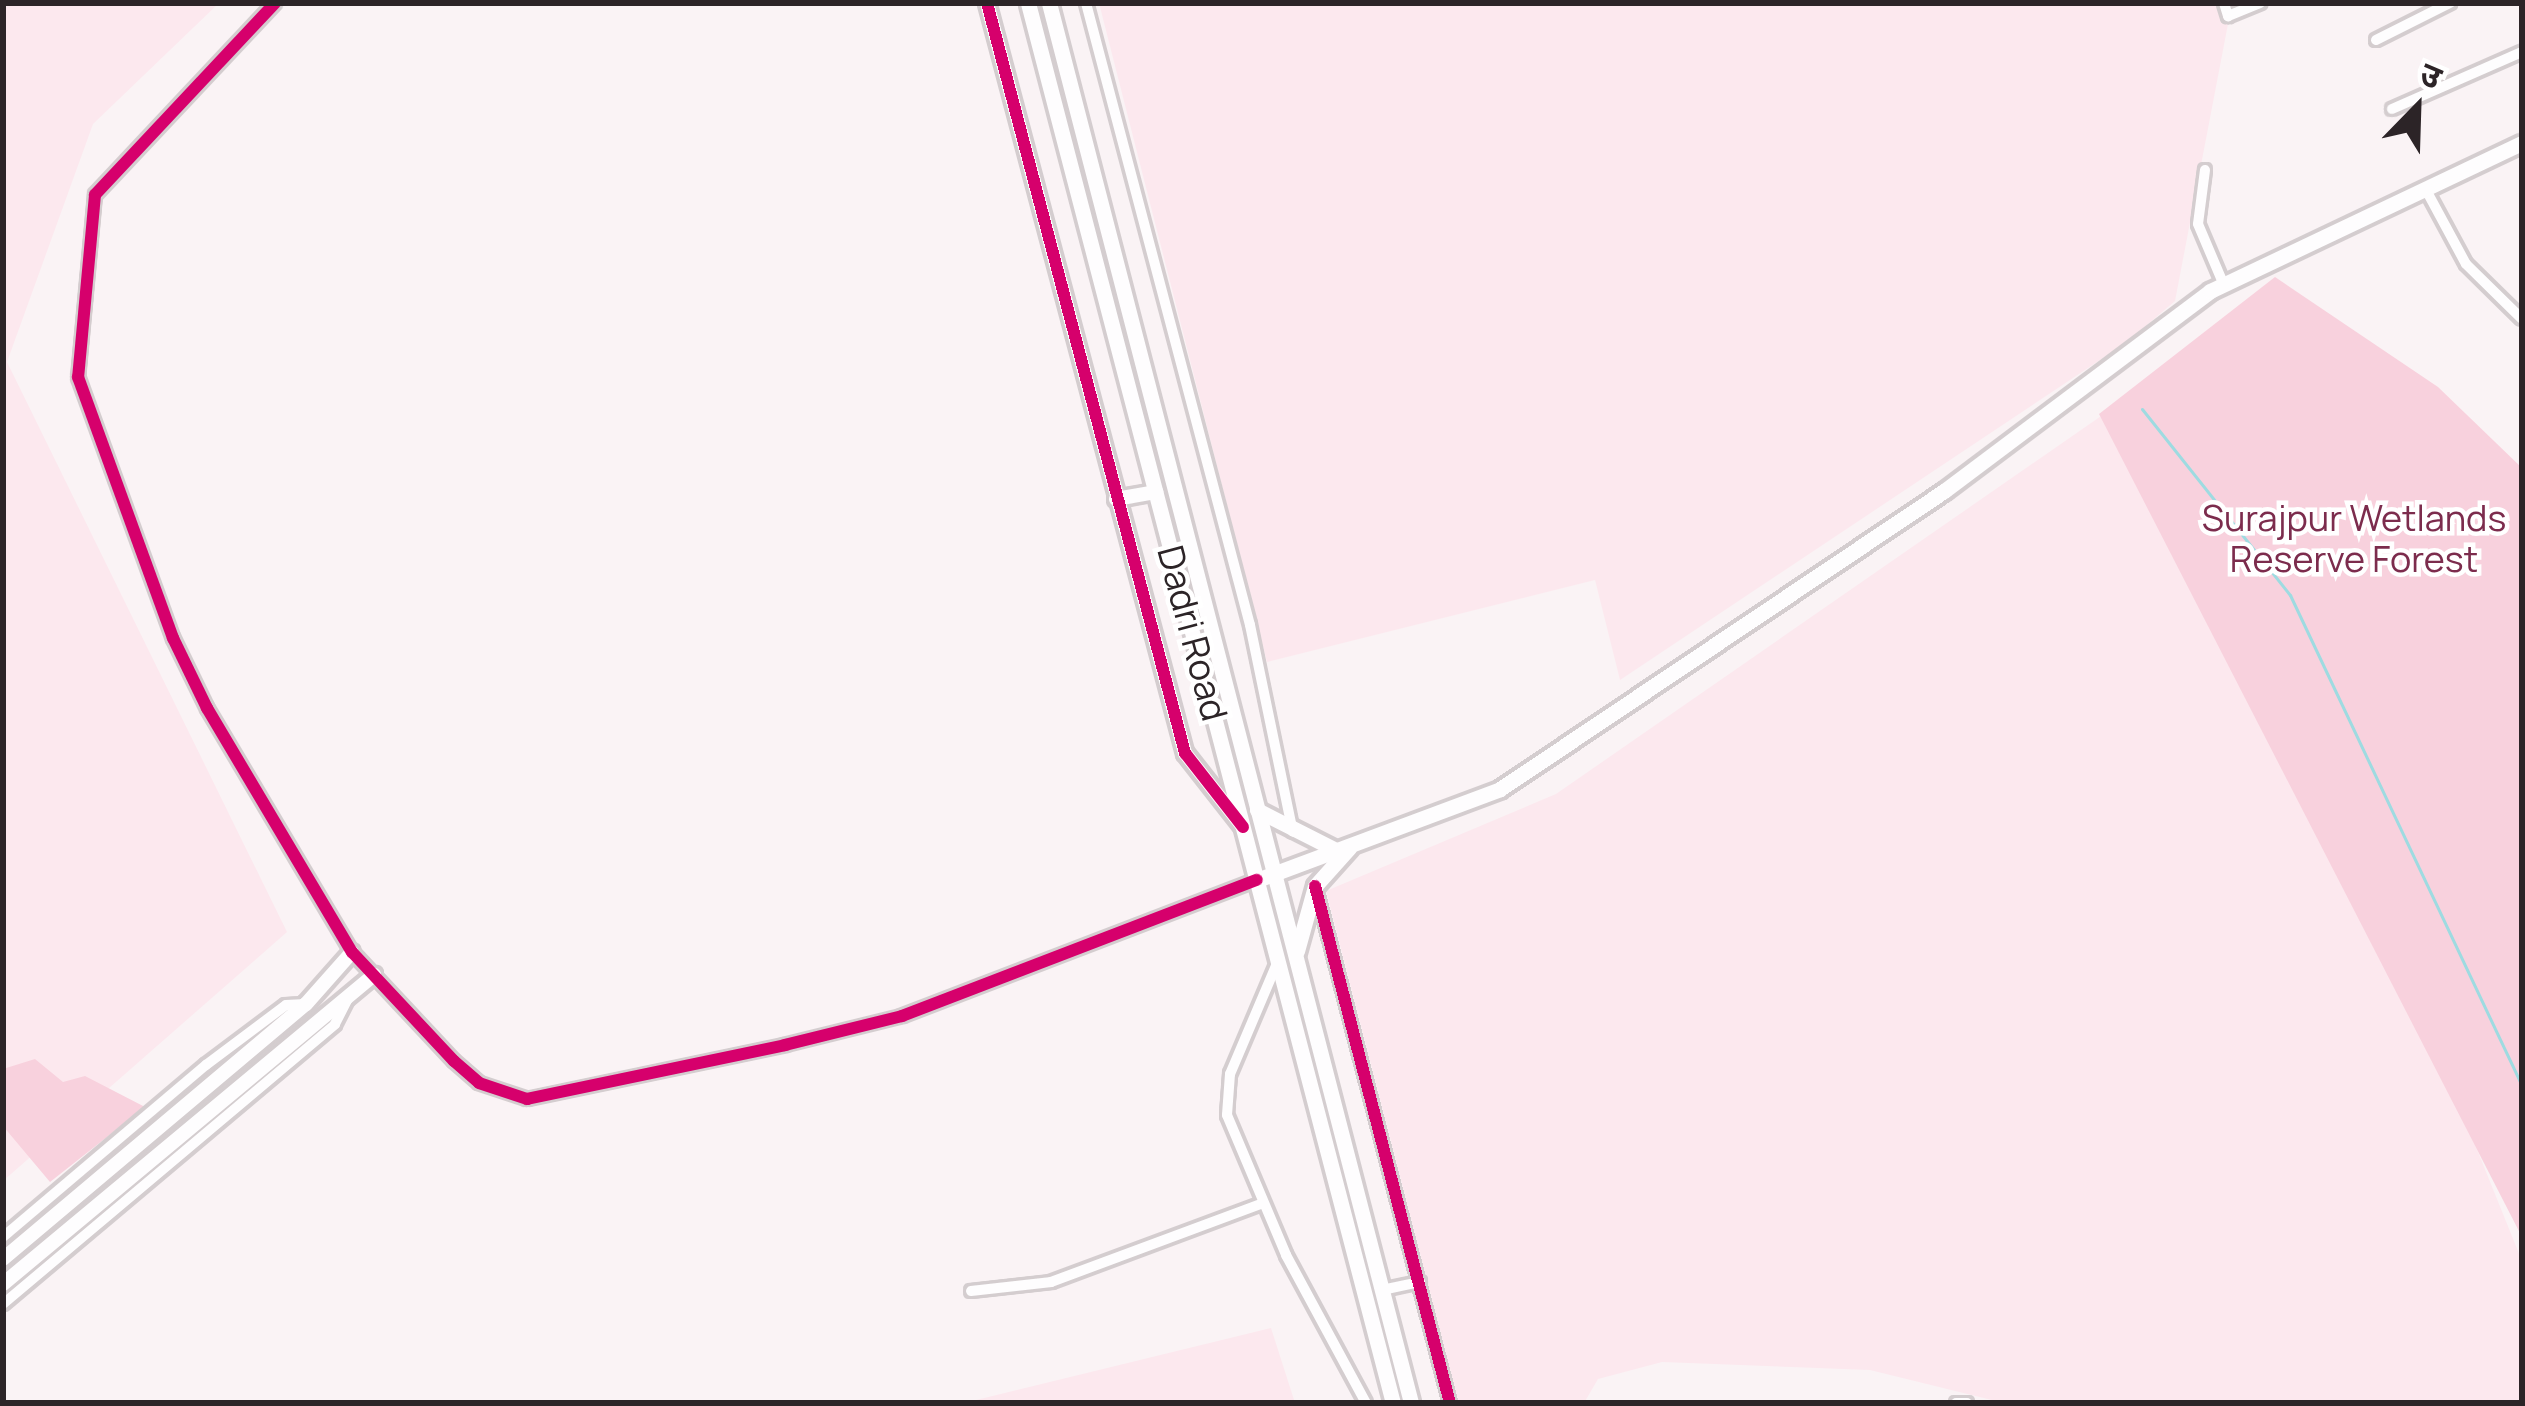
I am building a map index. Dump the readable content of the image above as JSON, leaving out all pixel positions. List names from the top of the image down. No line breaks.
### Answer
{"streets":{"main road":["Dadri Road"]},"parks":["Surajpur Wetlands Reserve Forest"],"north":"top right"}
